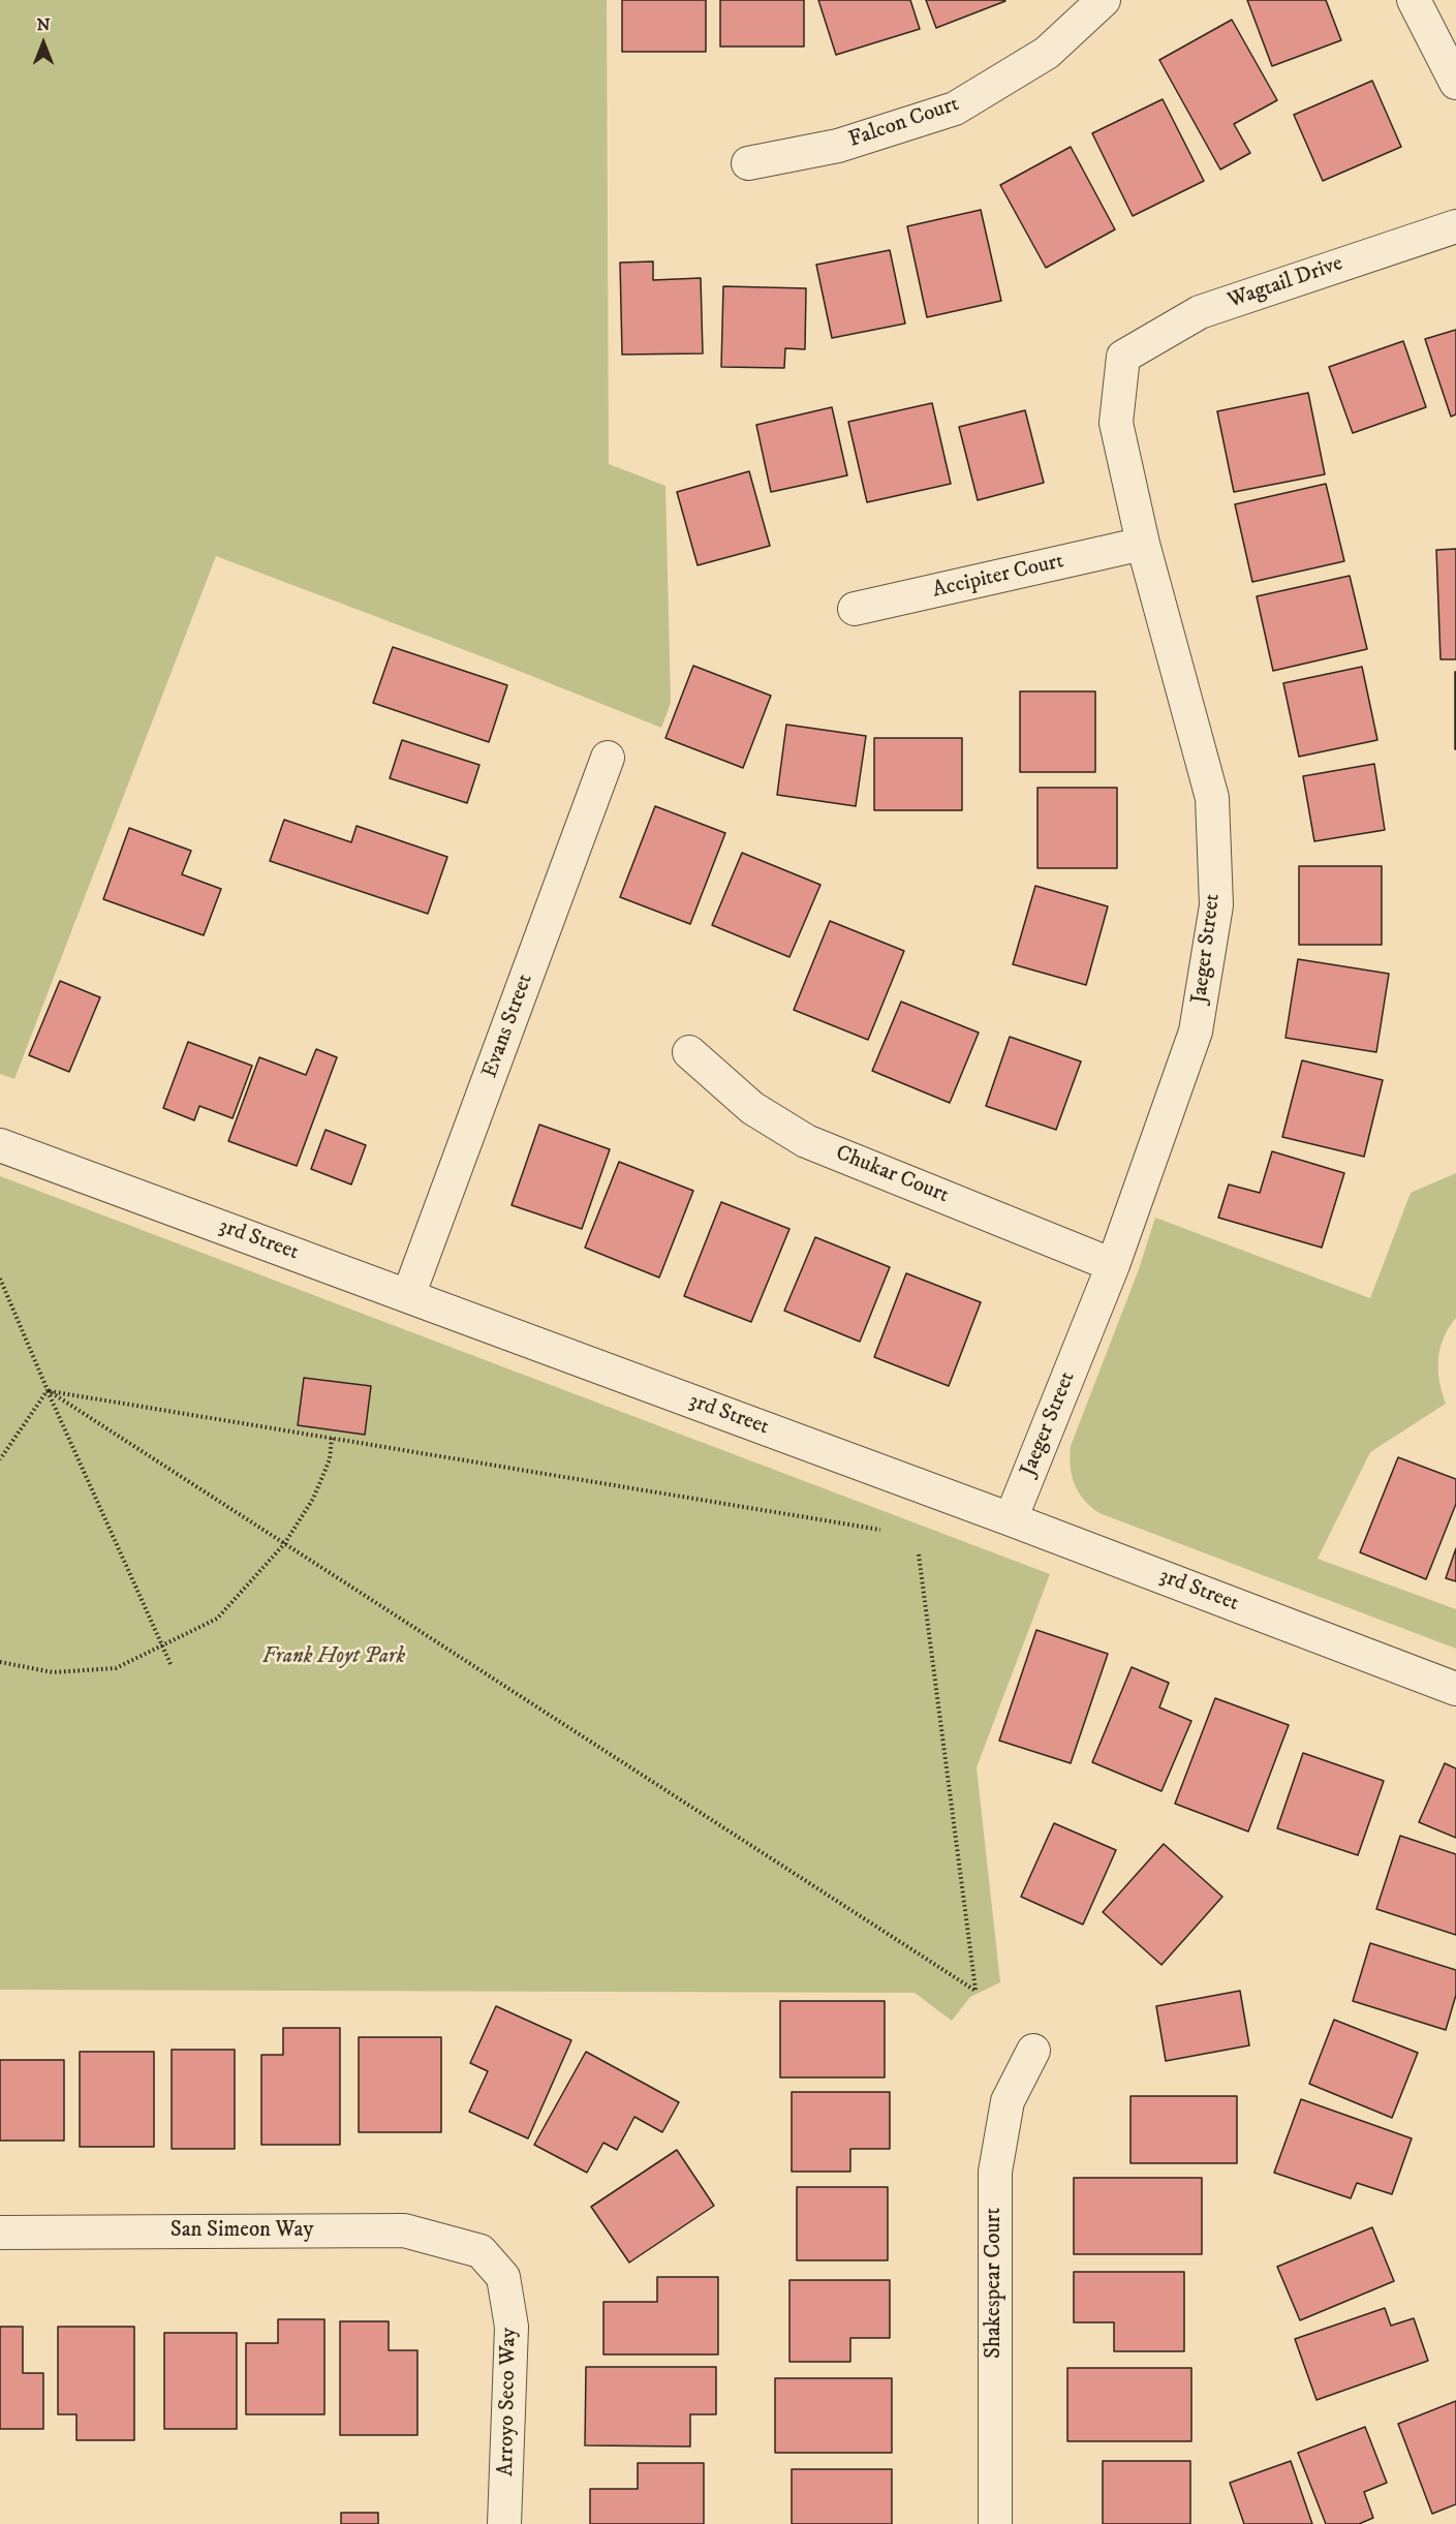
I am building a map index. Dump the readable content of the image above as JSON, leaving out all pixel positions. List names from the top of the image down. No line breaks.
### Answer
{"streets":{"street":["Falcon Court","Wagtail Drive","Accipiter Court","Jaeger Street","Evans Street","Chukar Court","3rd Street","San Simeon Way","Shakespear Court","Arroyo Seco Way"]},"crossings":[["Wagtail Drive","Jaeger Street"],["Accipiter Court","Jaeger Street"],["Jaeger Street","Chukar Court"],["Jaeger Street","3rd Street"],["Evans Street","3rd Street"],["San Simeon Way","Arroyo Seco Way"]],"parks":["Frank Hoyt Park"],"north":"top"}
